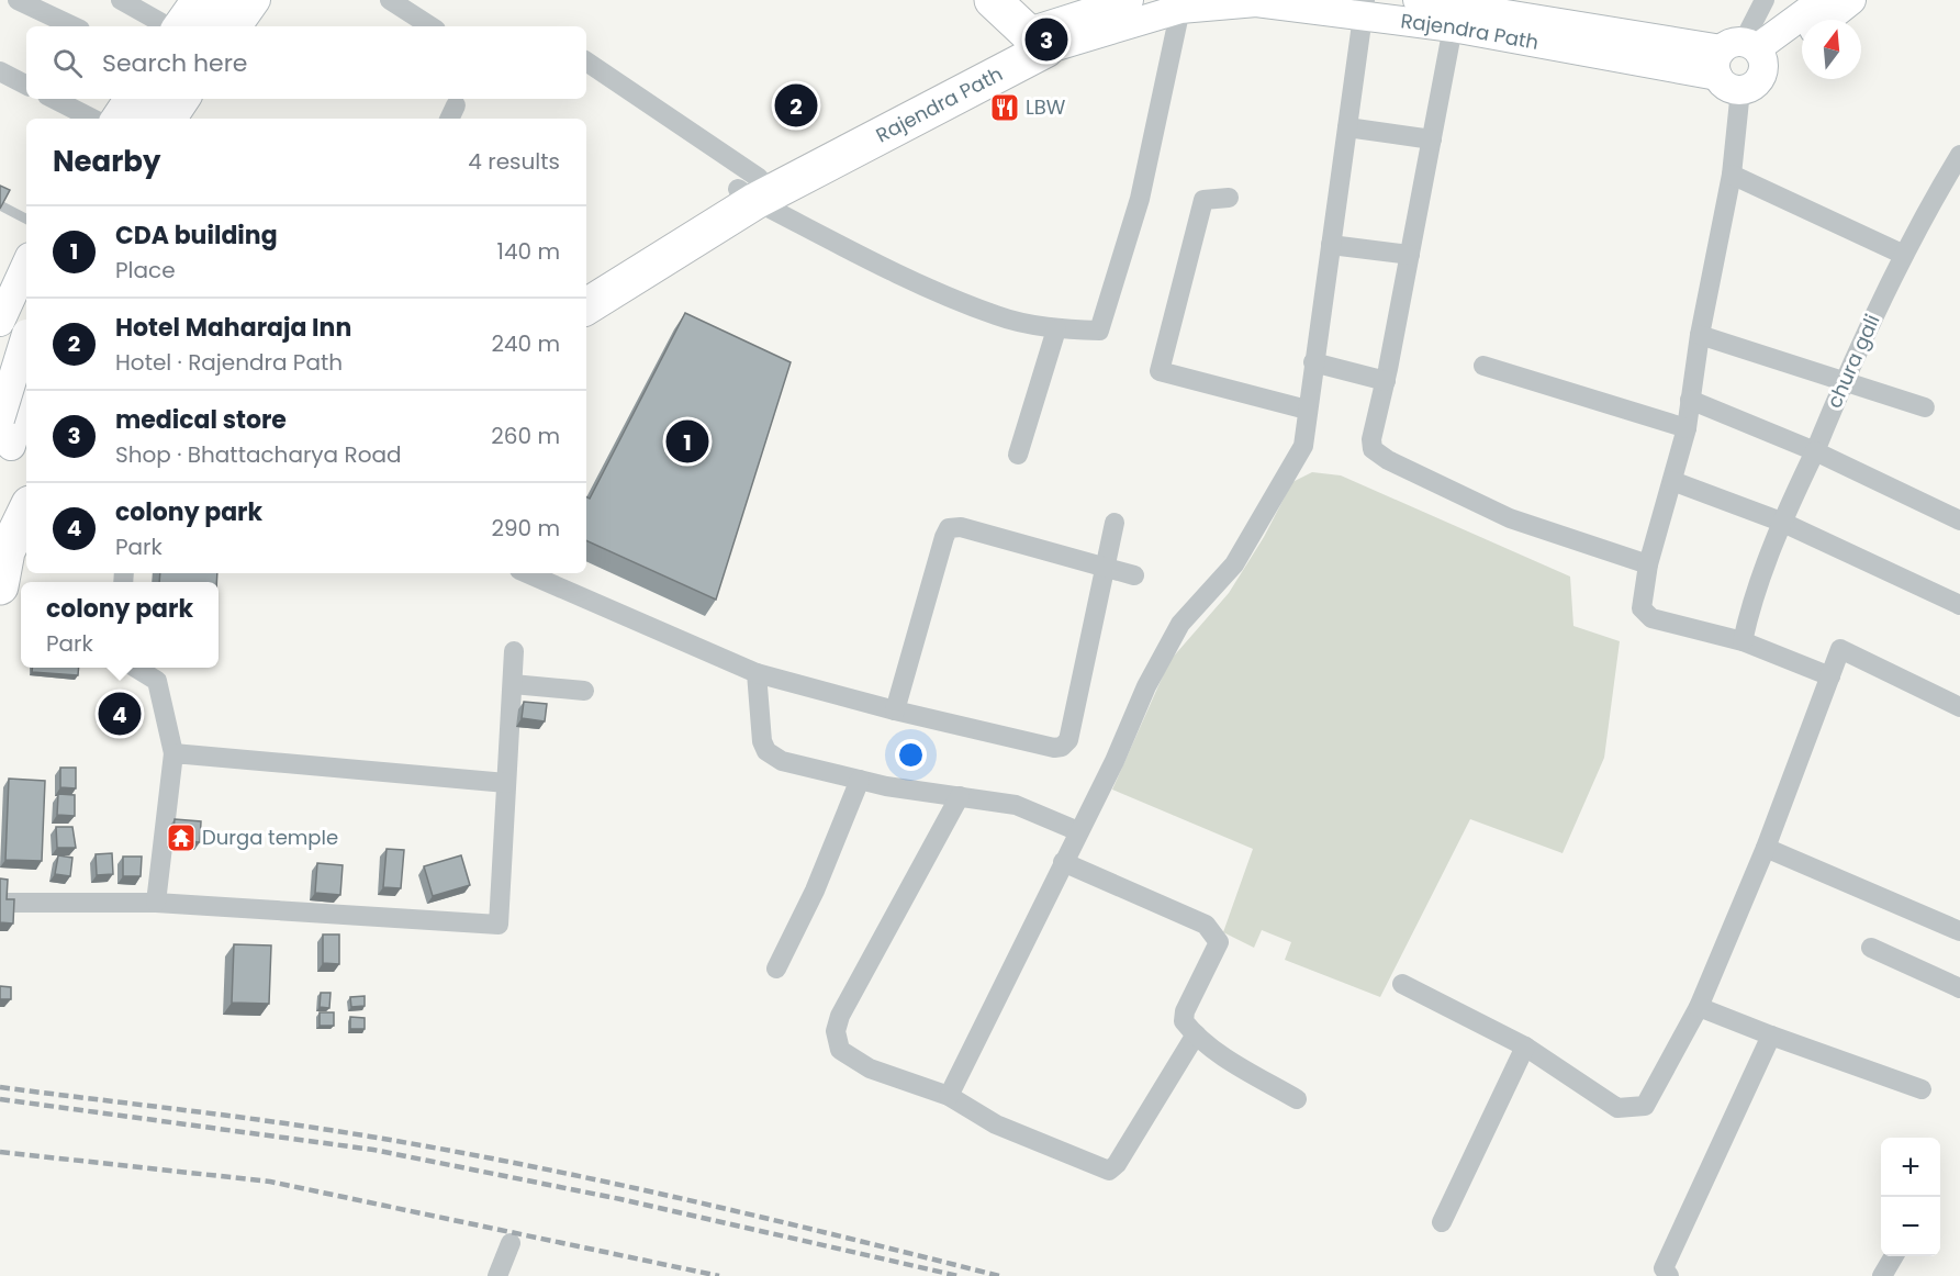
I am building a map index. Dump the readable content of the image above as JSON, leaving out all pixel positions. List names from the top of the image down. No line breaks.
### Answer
{"streets":{"highway":["Rajendra Path"],"street":["chura gali"]},"places":{"restaurant":["LBW"],"temple":["Durga temple"]},"north":"top","page":{"pins":["3","2","1","4"],"search":"Search here","heading":["Nearby","4 results"],"list":[{"mark":"1","name":"CDA building","note":"Place","value":"140 m"},{"mark":"2","name":"Hotel Maharaja Inn","note":"Hotel · Rajendra Path","value":"240 m"},{"mark":"3","name":"medical store","note":"Shop · Bhattacharya Road","value":"260 m"},{"mark":"4","name":"colony park","note":"Park","value":"290 m"}],"popup":["colony park","Park"],"map_buttons":["+","−"]}}
